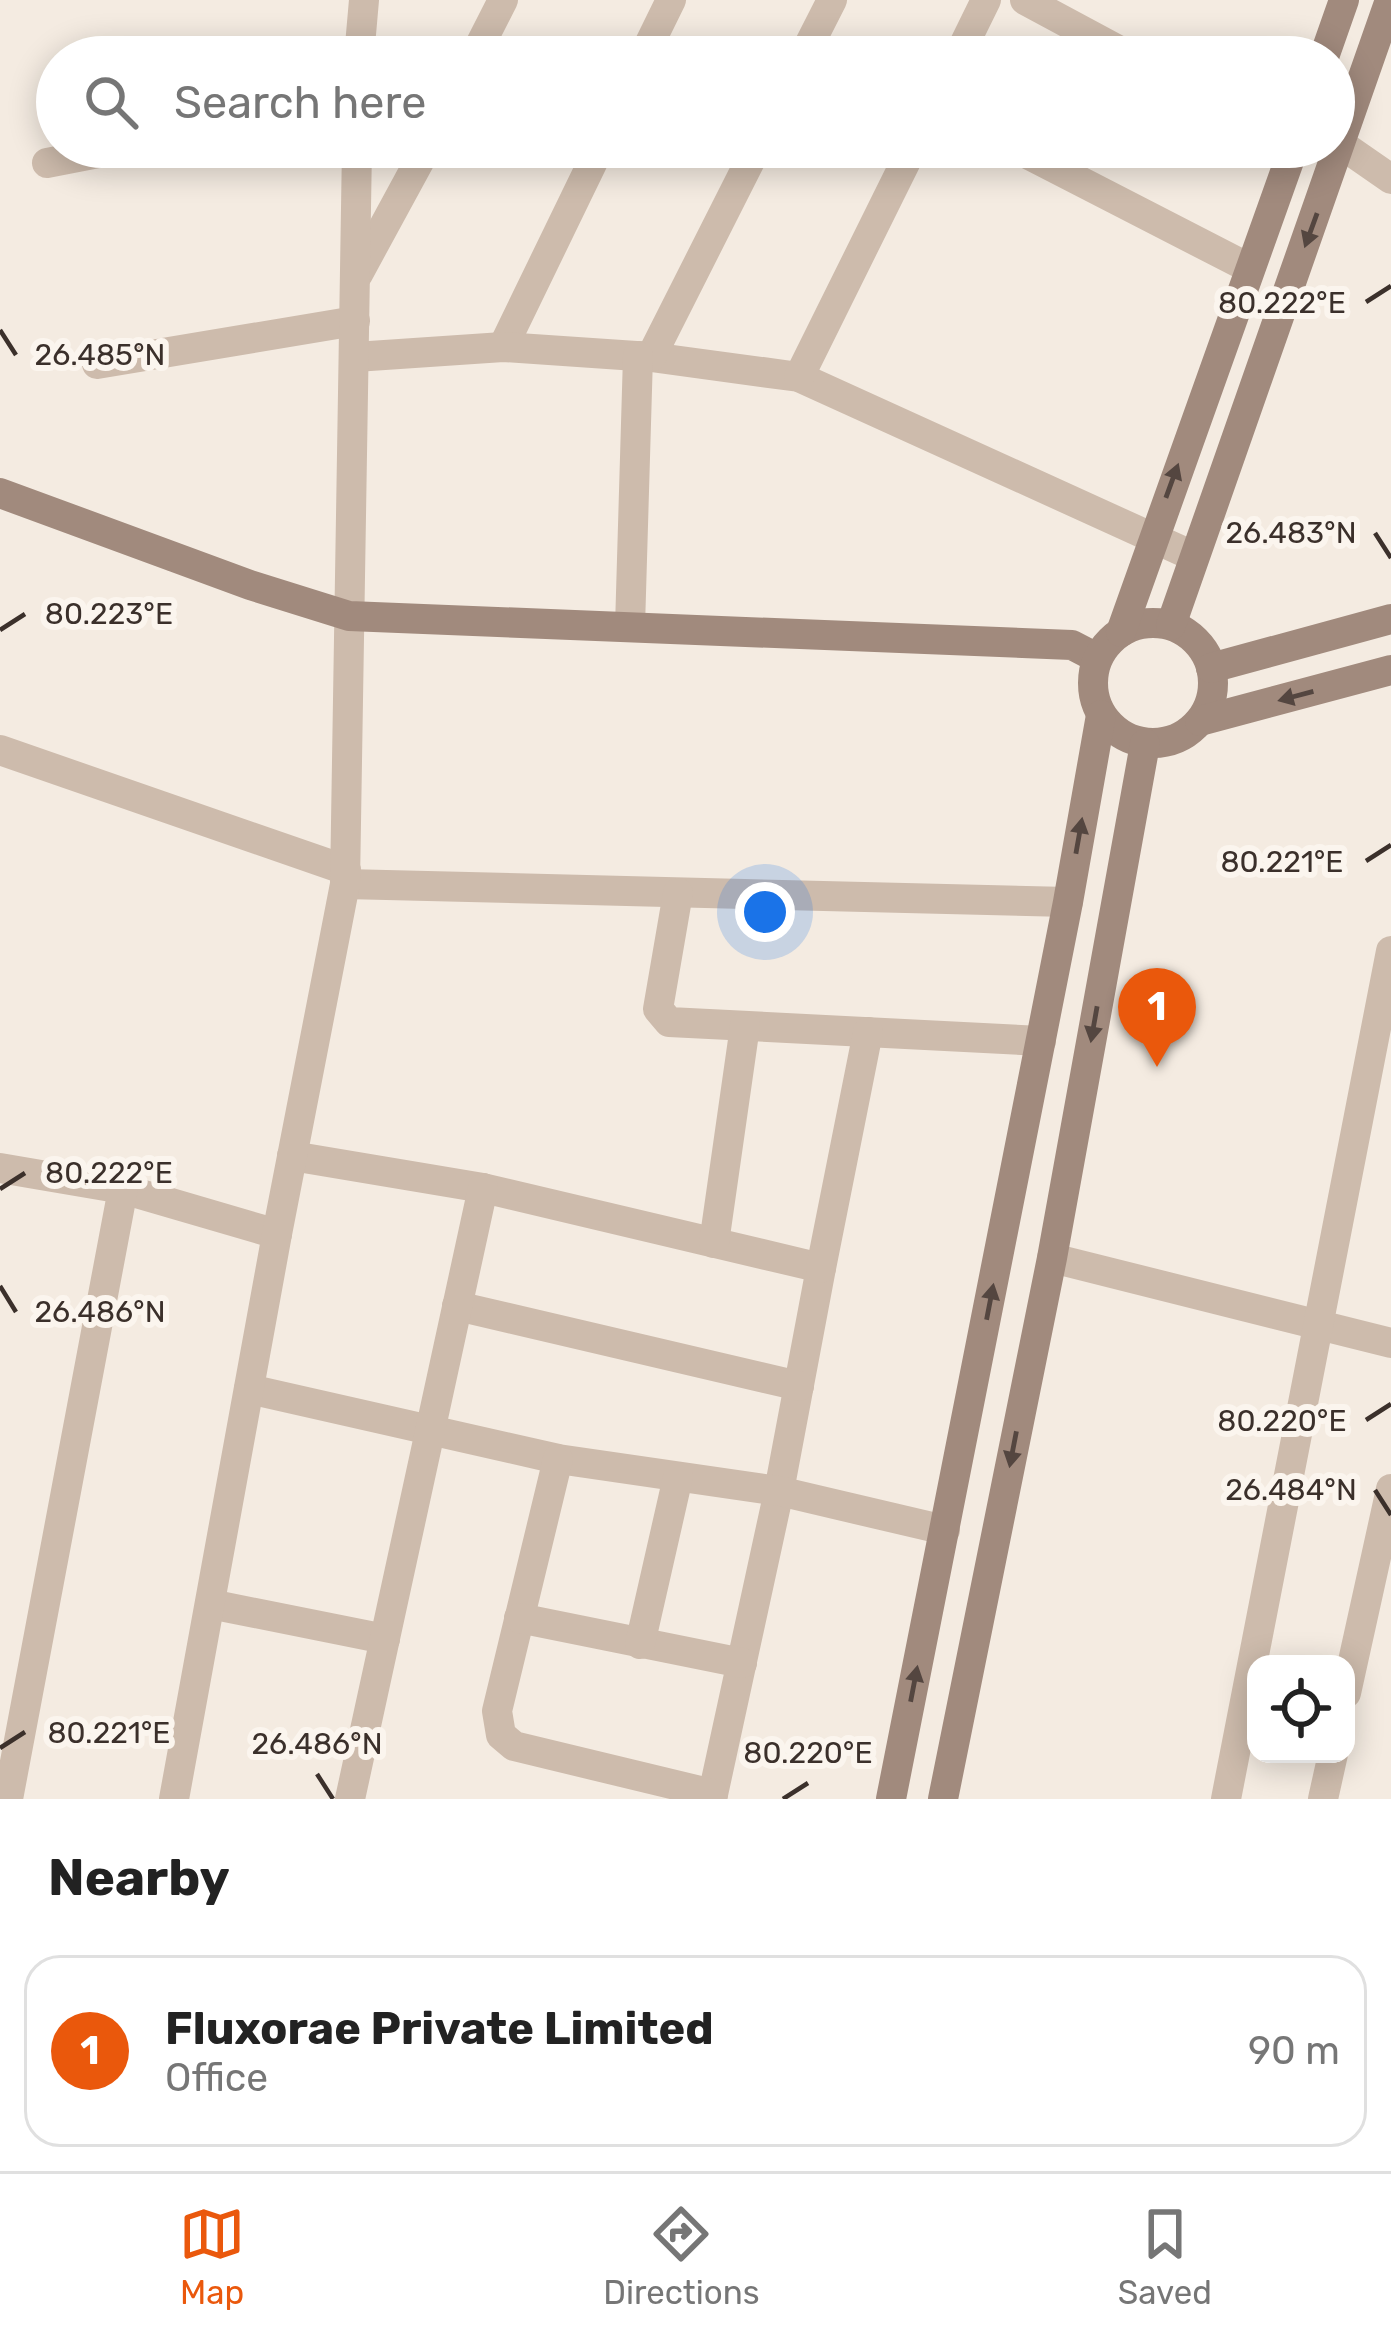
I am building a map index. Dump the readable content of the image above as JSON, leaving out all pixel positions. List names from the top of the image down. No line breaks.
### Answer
{"page":{"search":"Search here","pins":"1","heading":"Nearby","list":[{"mark":"1","name":"Fluxorae Private Limited","note":"Office","value":"90 m"}],"nav":["Map","Directions","Saved"]},"coordinates":["80.222°E","26.485°N","26.483°N","80.223°E","80.221°E","26.486°N","80.220°E","26.484°N"]}
